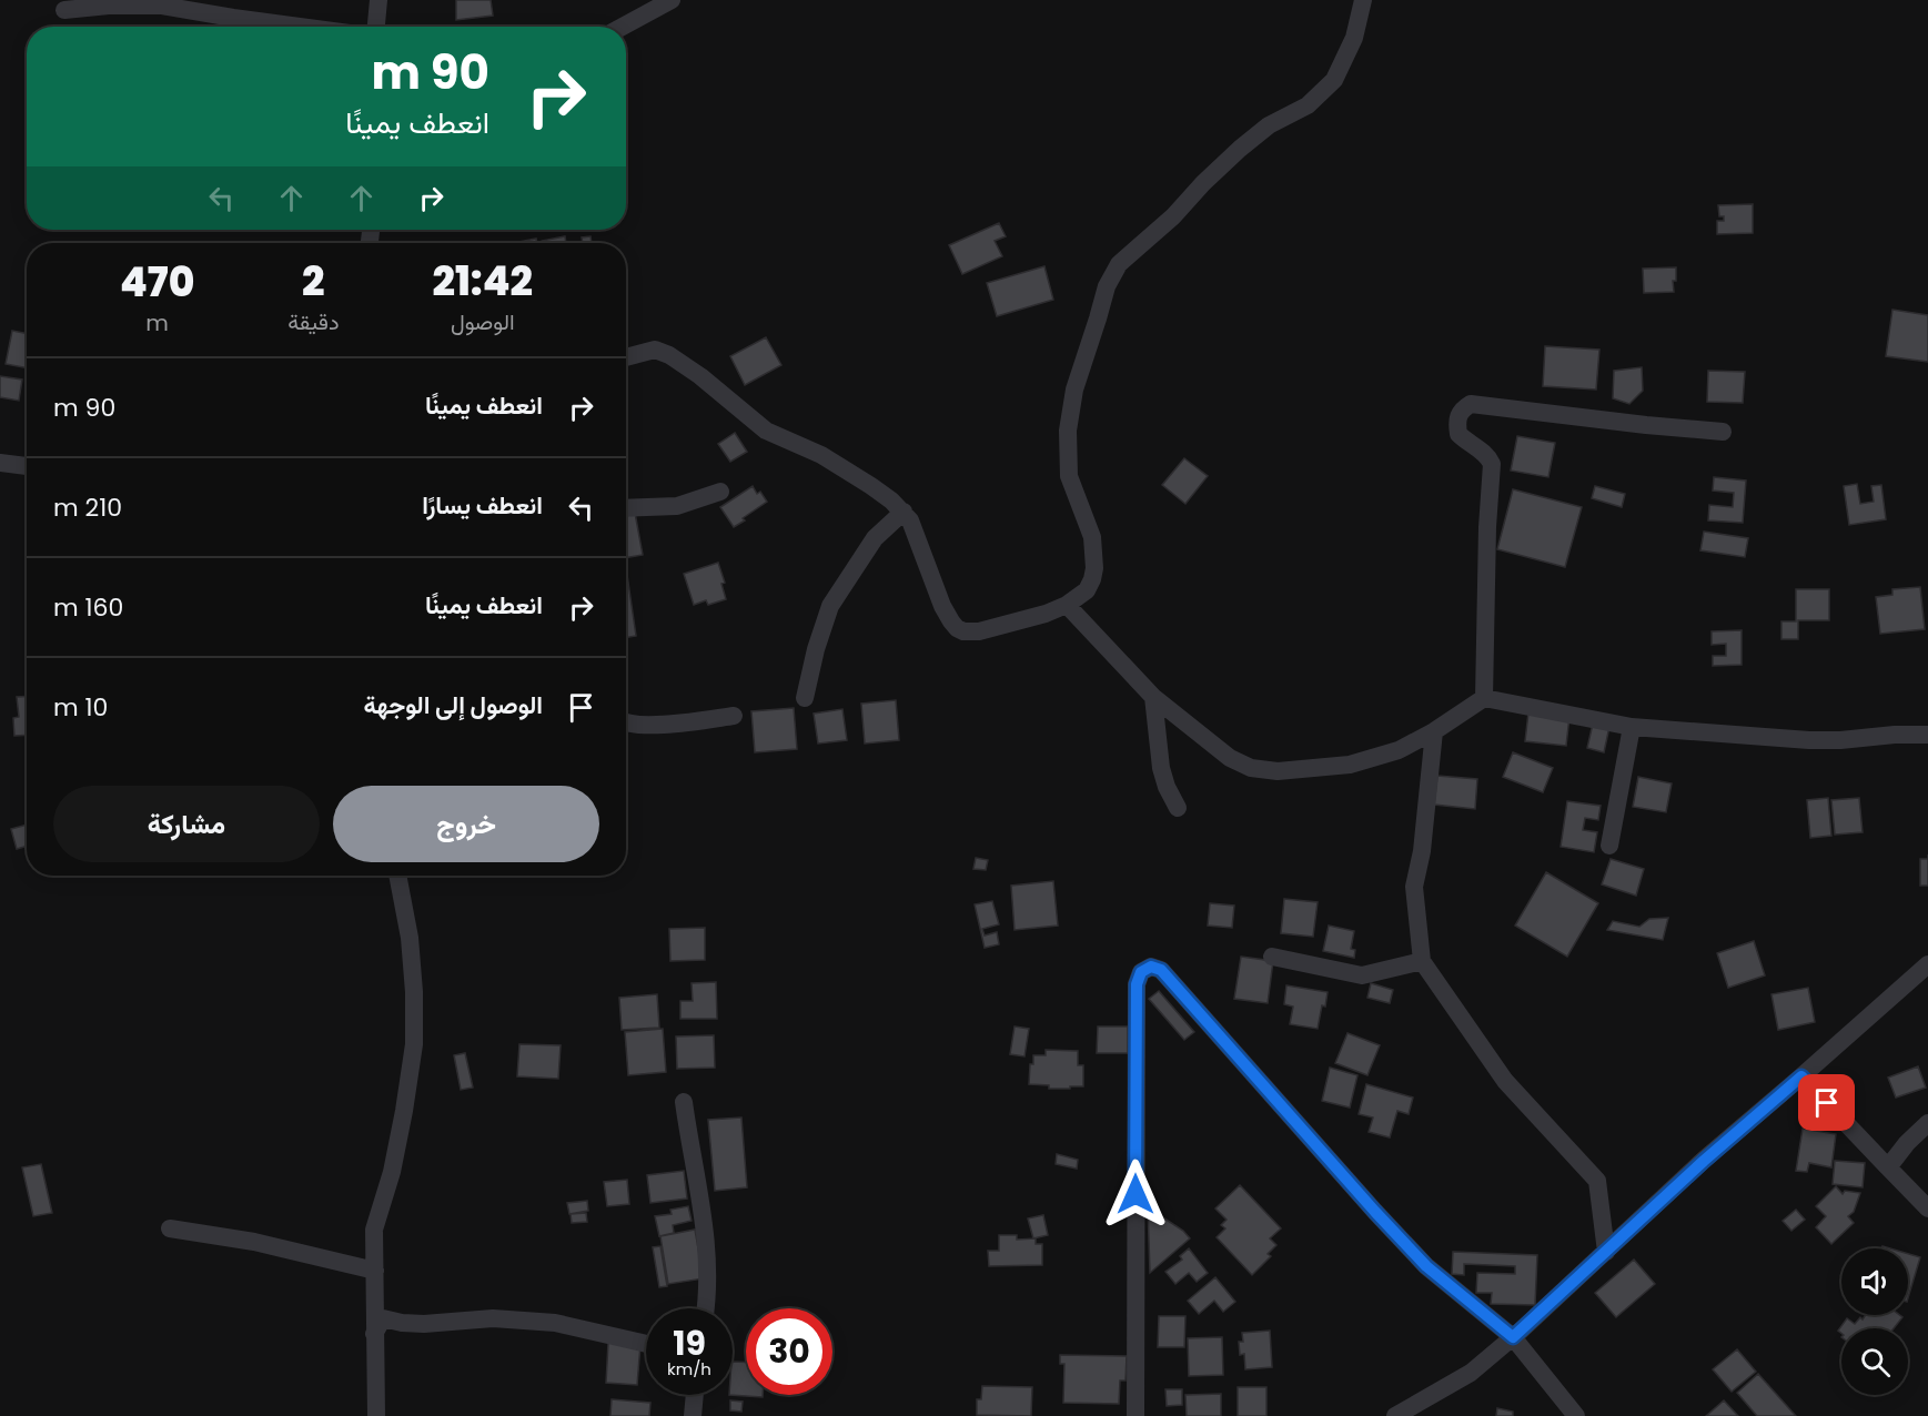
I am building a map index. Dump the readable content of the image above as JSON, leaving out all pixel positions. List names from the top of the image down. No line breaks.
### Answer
{"page":{"turn":["90 m","انعطف يمينًا"],"eta":["21:42","الوصول","2","دقيقة","470","m"],"list":[{"name":"انعطف يمينًا","value":"90 m"},{"name":"انعطف يسارًا","value":"210 m"},{"name":"انعطف يمينًا","value":"160 m"},{"name":"الوصول إلى الوجهة","value":"10 m"}],"buttons":["خروج","مشاركة"],"speed":"19 km/h","limit":"30"}}
